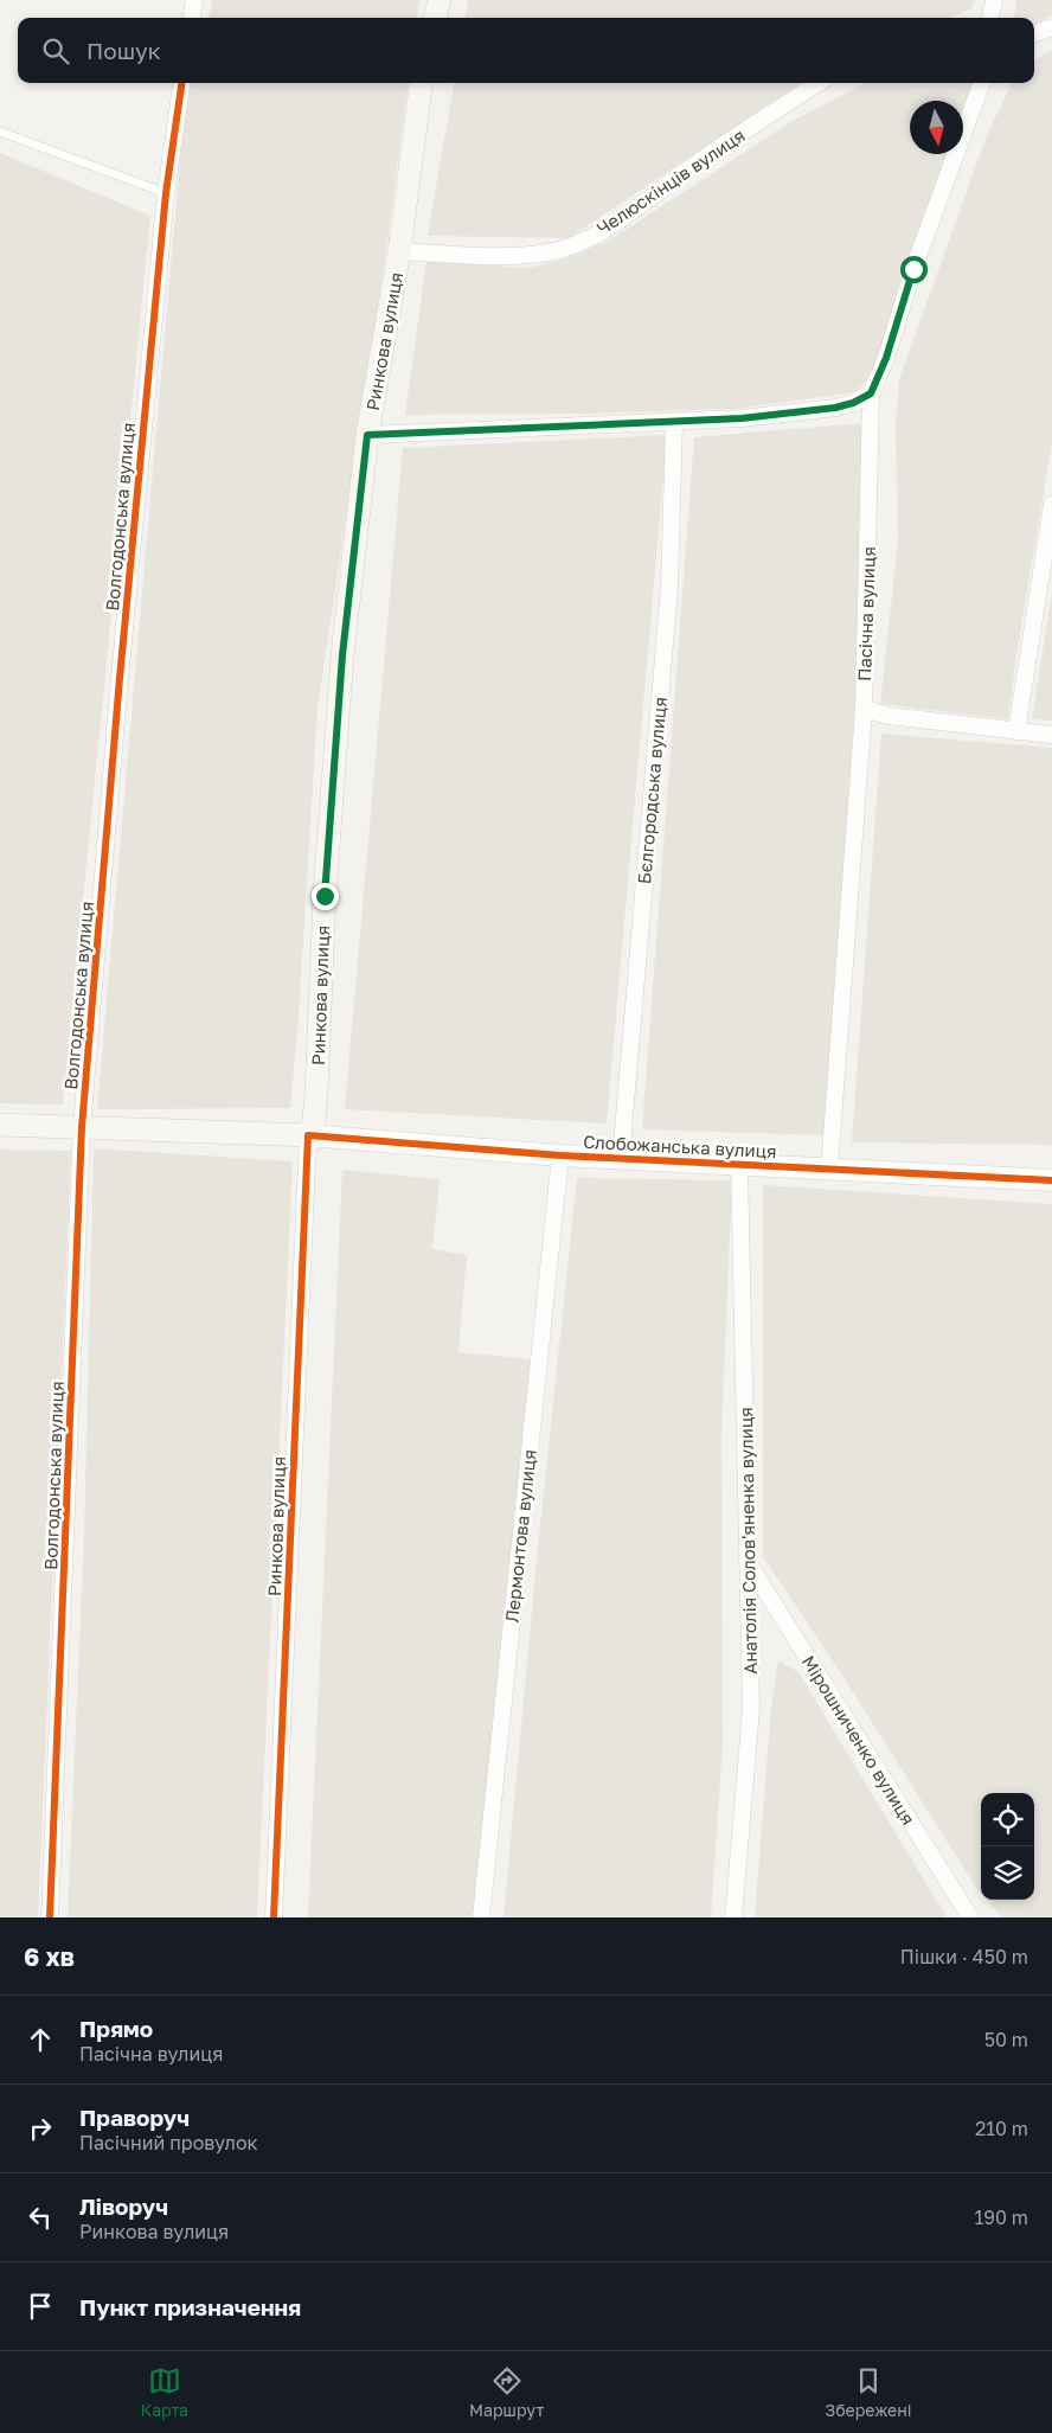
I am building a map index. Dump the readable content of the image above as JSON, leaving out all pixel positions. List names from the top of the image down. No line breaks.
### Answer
{"streets":{"main road":["Ринкова вулиця","Слобожанська вулиця"],"street":["Челюскінців вулиця","Волгодонська вулиця","Пасічна вулиця","Бєлгородська вулиця","Лермонтова вулиця","Анатолія Солов'яненка вулиця","Мірошниченко вулиця"]},"crossings":[["Челюскінців вулиця","Ринкова вулиця"],["Ринкова вулиця","Слобожанська вулиця"],["Волгодонська вулиця","Слобожанська вулиця"],["Пасічна вулиця","Слобожанська вулиця"],["Бєлгородська вулиця","Слобожанська вулиця"],["Слобожанська вулиця","Лермонтова вулиця"],["Слобожанська вулиця","Анатолія Солов'яненка вулиця"],["Анатолія Солов'яненка вулиця","Мірошниченко вулиця"]],"north":"bottom","page":{"search":"Пошук","heading":["6 хв","Пішки · 450 m"],"list":[["Прямо","Пасічна вулиця","50 m"],["Праворуч","Пасічний провулок","210 m"],["Ліворуч","Ринкова вулиця","190 m"],"Пункт призначення"],"nav":["Карта","Маршрут","Збережені"]}}
